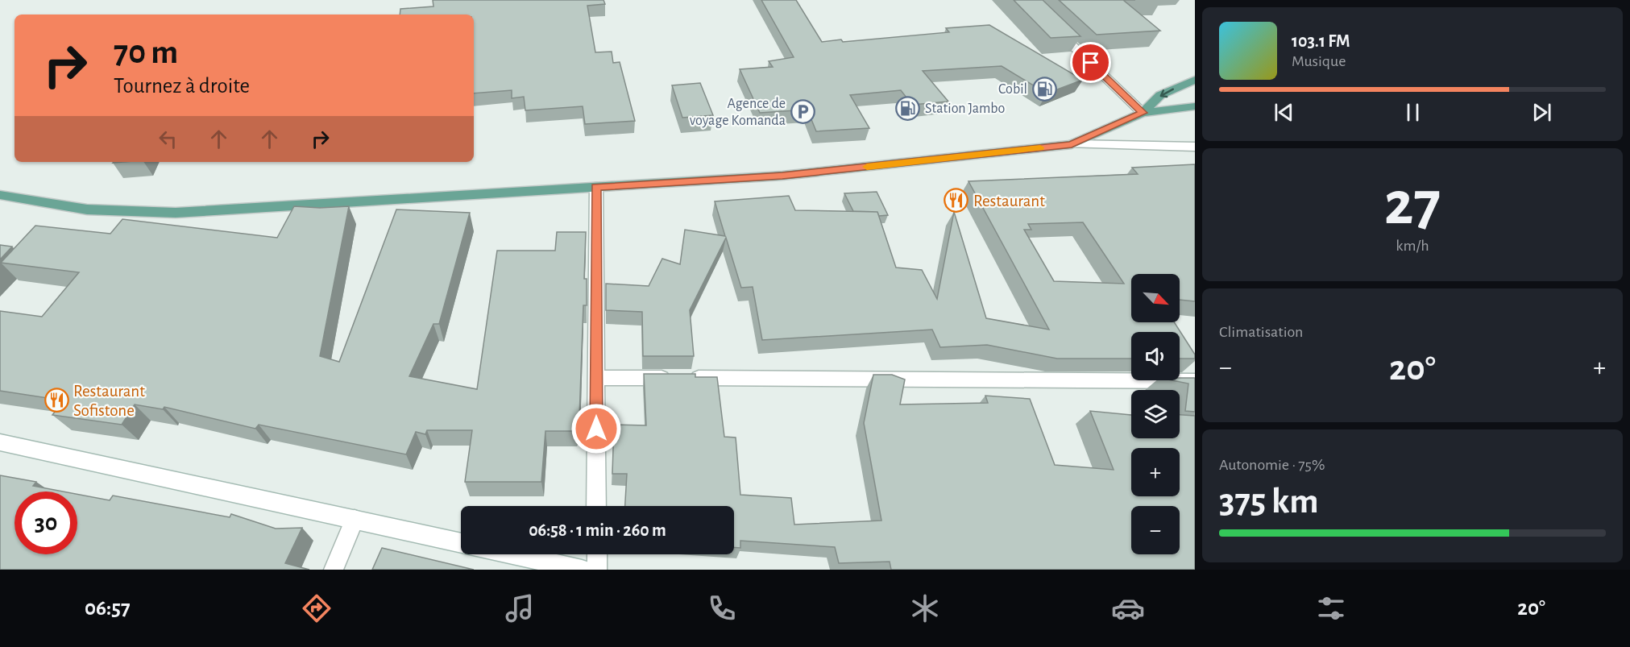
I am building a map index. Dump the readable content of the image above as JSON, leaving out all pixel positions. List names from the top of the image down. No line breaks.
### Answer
{"places":{"fuel station":["Cobil","Station Jambo"],"parking":["Agence de voyage Komanda"],"restaurant":["Restaurant","Restaurant Sofistone"]},"north":"bottom right","page":{"turn":["70 m","Tournez à droite"],"song":["103.1 FM","Musique"],"tile":[["27","km/h"],"Climatisation",["Autonomie · 75%","375 km"]],"map_buttons":["+","−"],"heat":["−","20°","+"],"limit":"30","trip":"06:58 · 1 min · 260 m","tabs":["06:57","20°"]}}
